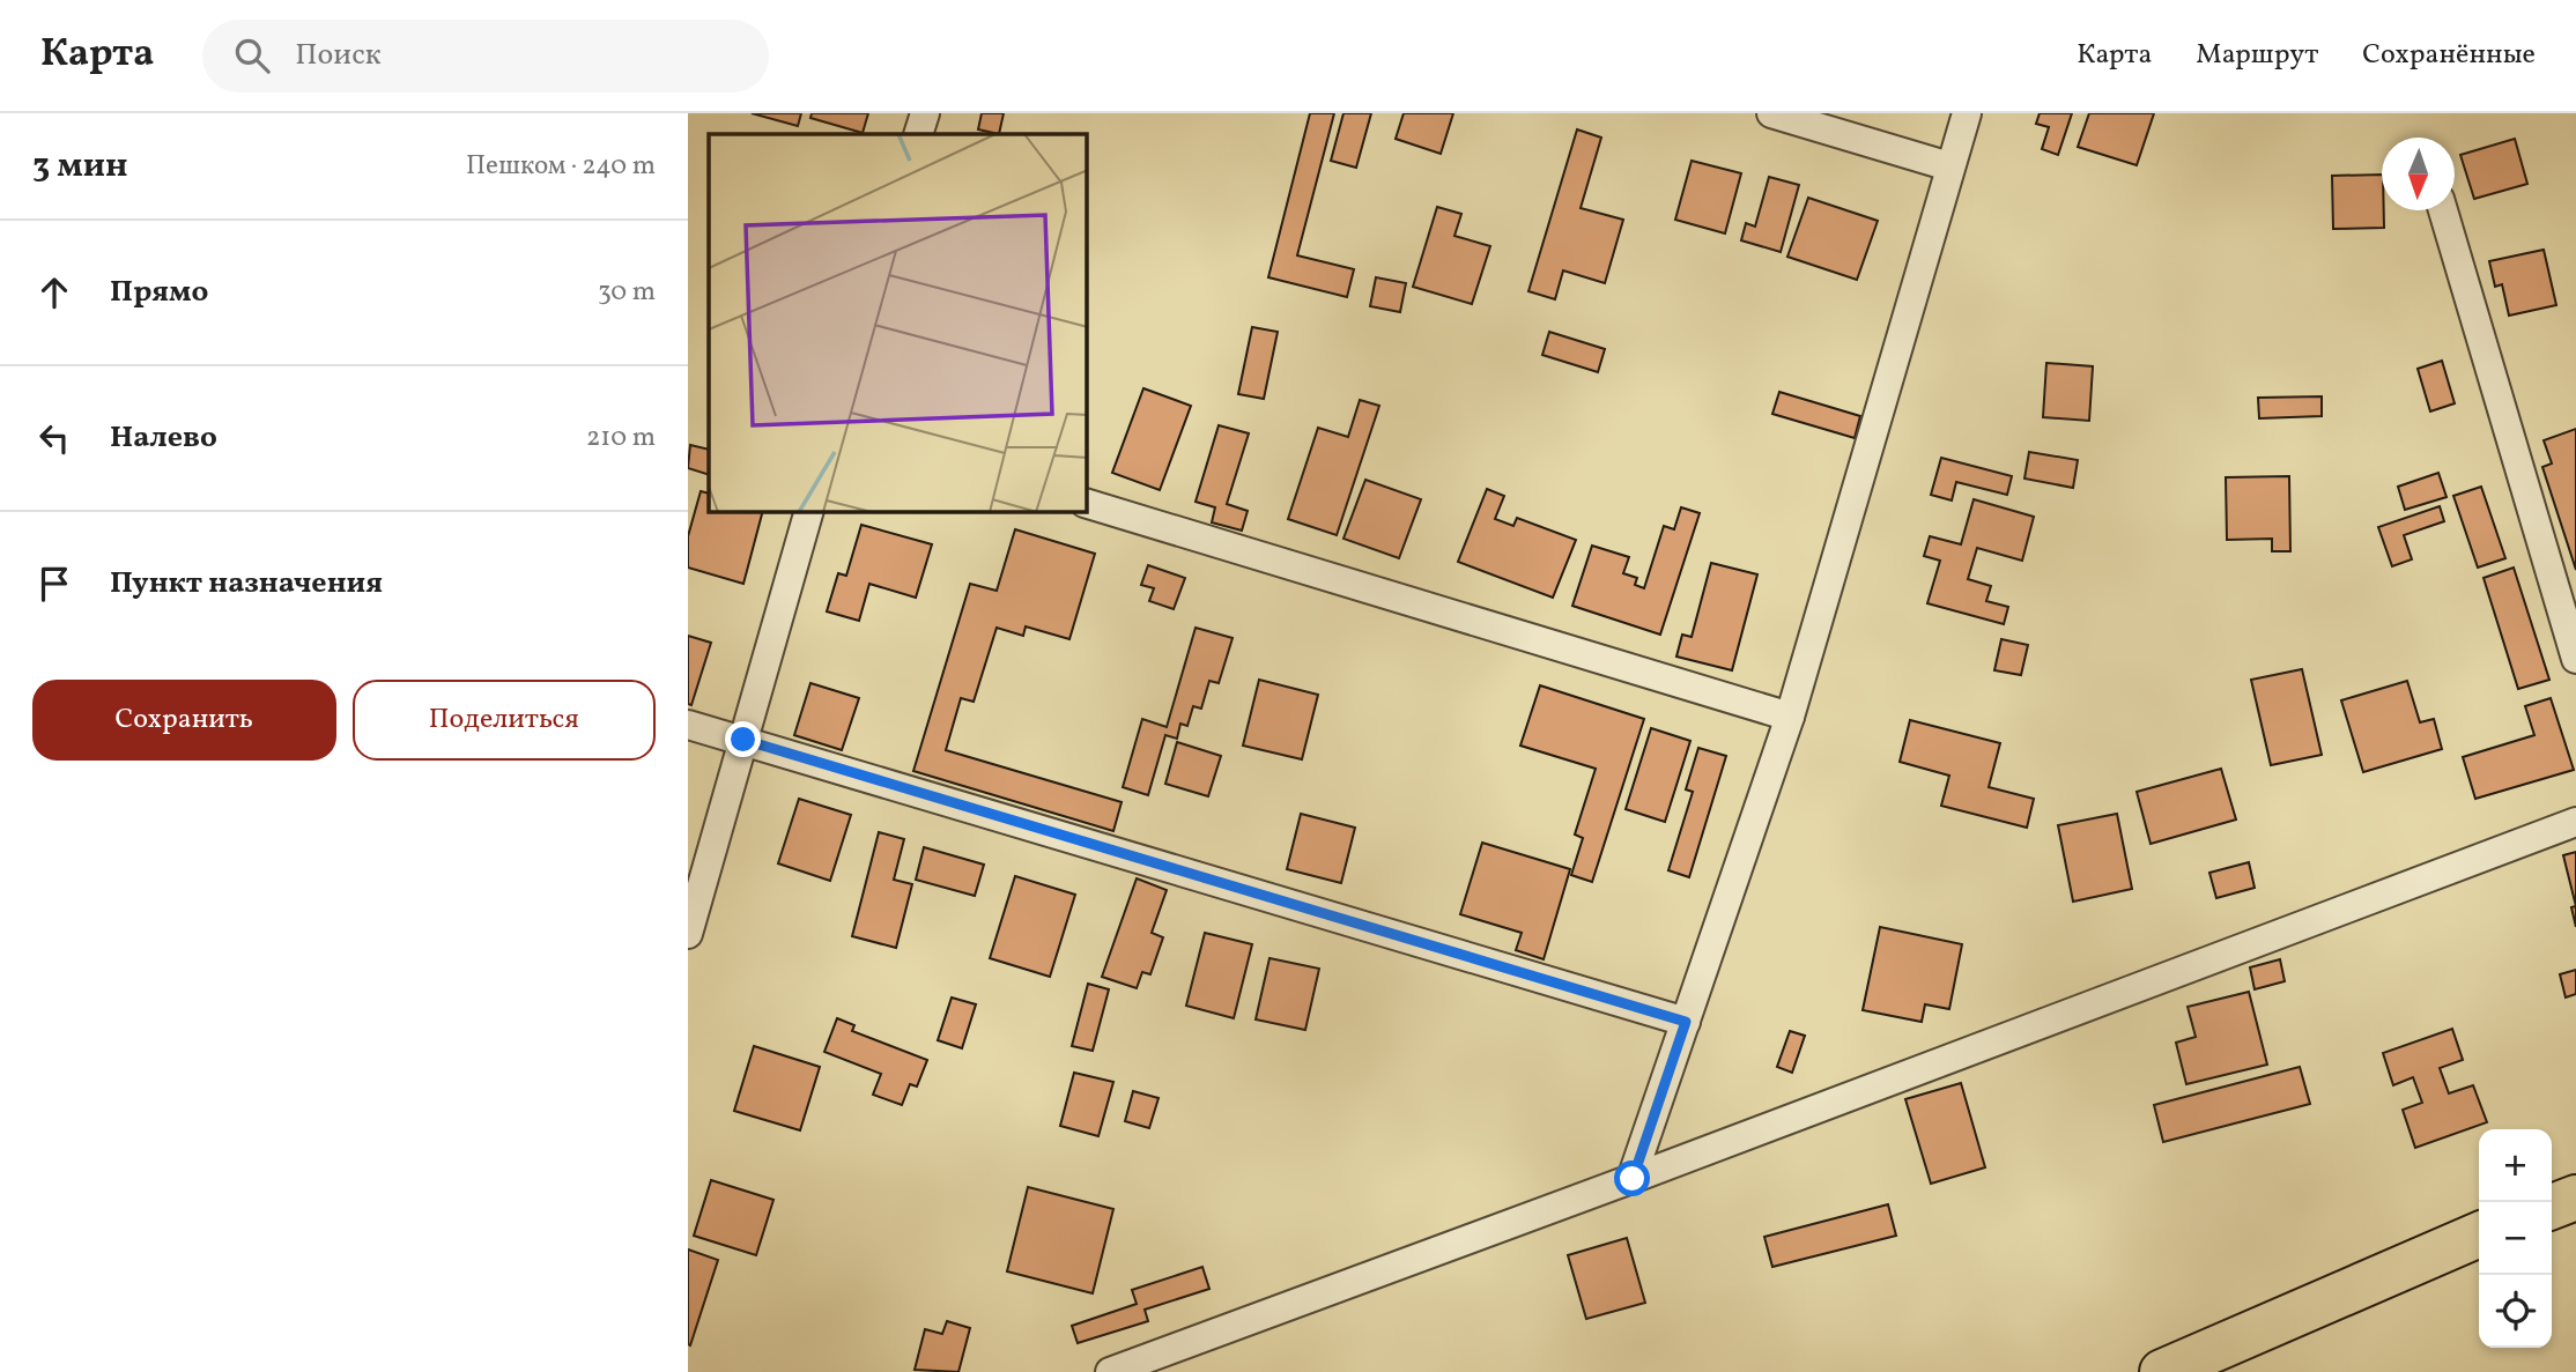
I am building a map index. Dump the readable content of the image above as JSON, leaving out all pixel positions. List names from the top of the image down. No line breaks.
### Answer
{"north":"bottom","page":{"header":"Карта","search":"Поиск","nav":["Карта","Маршрут","Сохранённые"],"heading":["3 мин","Пешком · 240 m"],"list":[["Прямо","30 m"],["Налево","210 m"],"Пункт назначения"],"buttons":["Сохранить","Поделиться"],"map_buttons":["+","−"]}}
